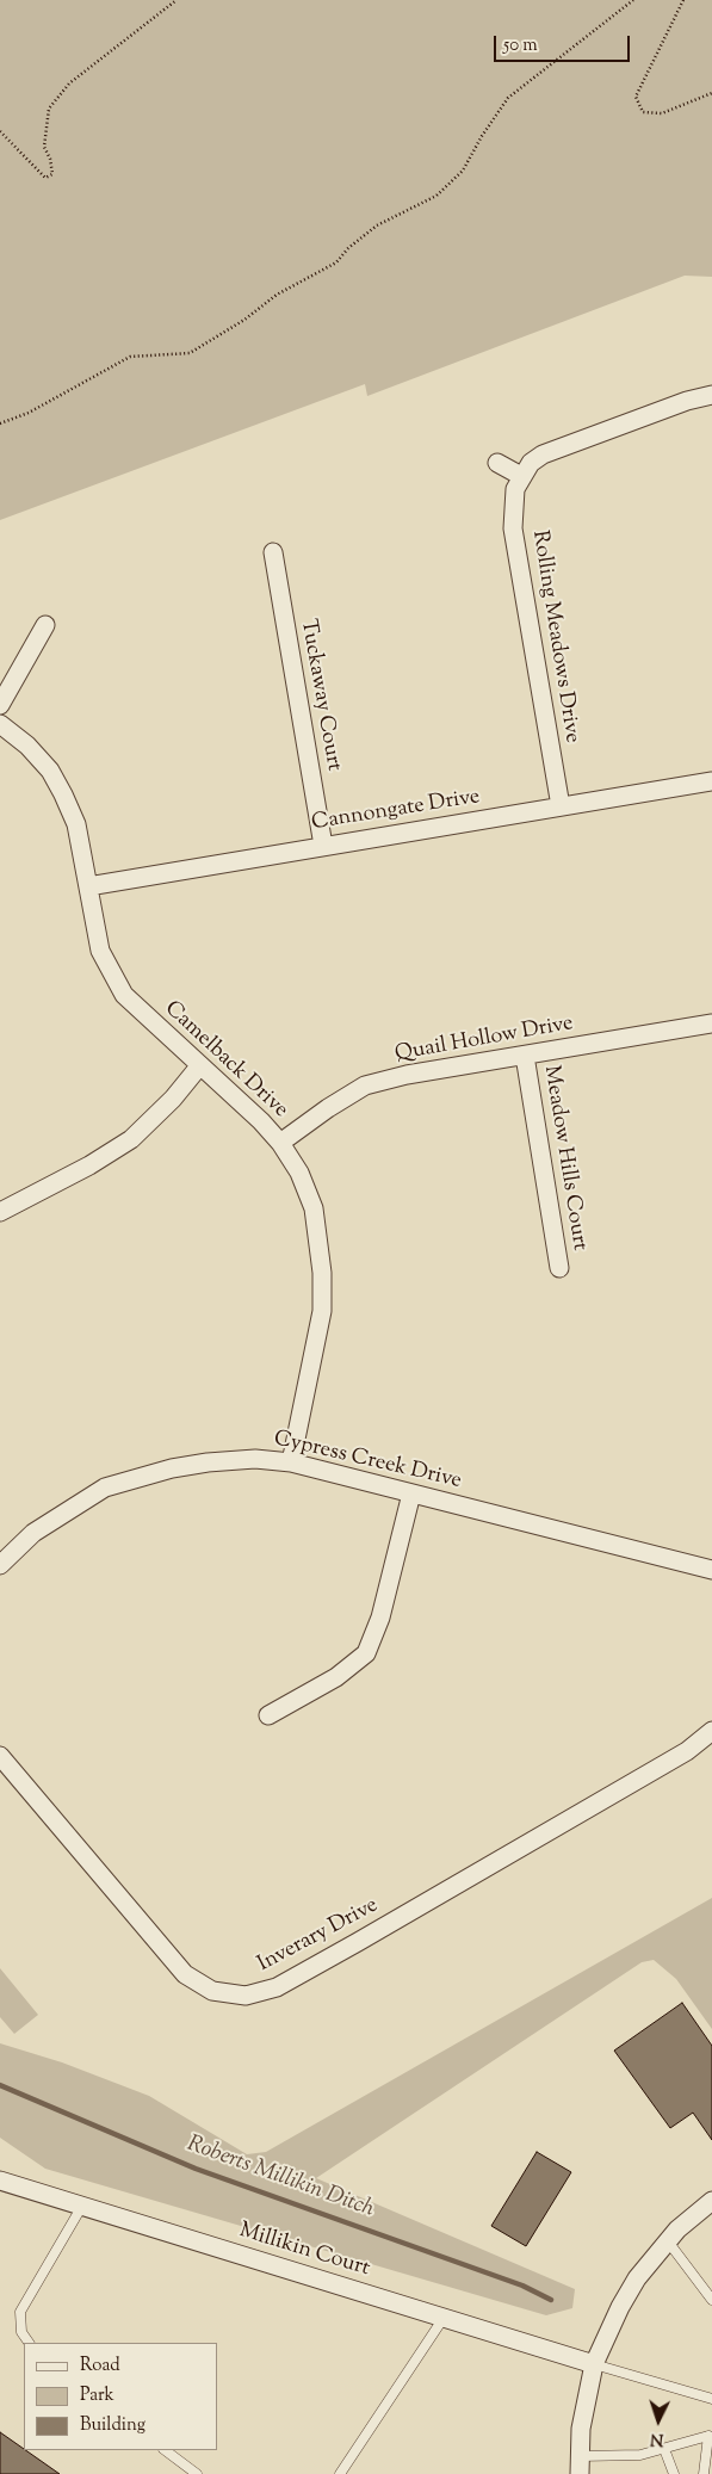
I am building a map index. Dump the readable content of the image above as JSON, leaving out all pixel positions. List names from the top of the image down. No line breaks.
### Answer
{"streets":{"street":["Rolling Meadows Drive","Tuckaway Court","Cannongate Drive","Quail Hollow Drive","Camelback Drive","Meadow Hills Court","Cypress Creek Drive","Inverary Drive","Millikin Court"]},"crossings":[["Rolling Meadows Drive","Cannongate Drive"],["Tuckaway Court","Cannongate Drive"],["Cannongate Drive","Camelback Drive"],["Quail Hollow Drive","Camelback Drive"],["Quail Hollow Drive","Meadow Hills Court"],["Camelback Drive","Cypress Creek Drive"]],"water":["Roberts Millikin Ditch"],"legend":["Road","Park","Building"],"scale_bar":"50 m","north":"bottom"}
